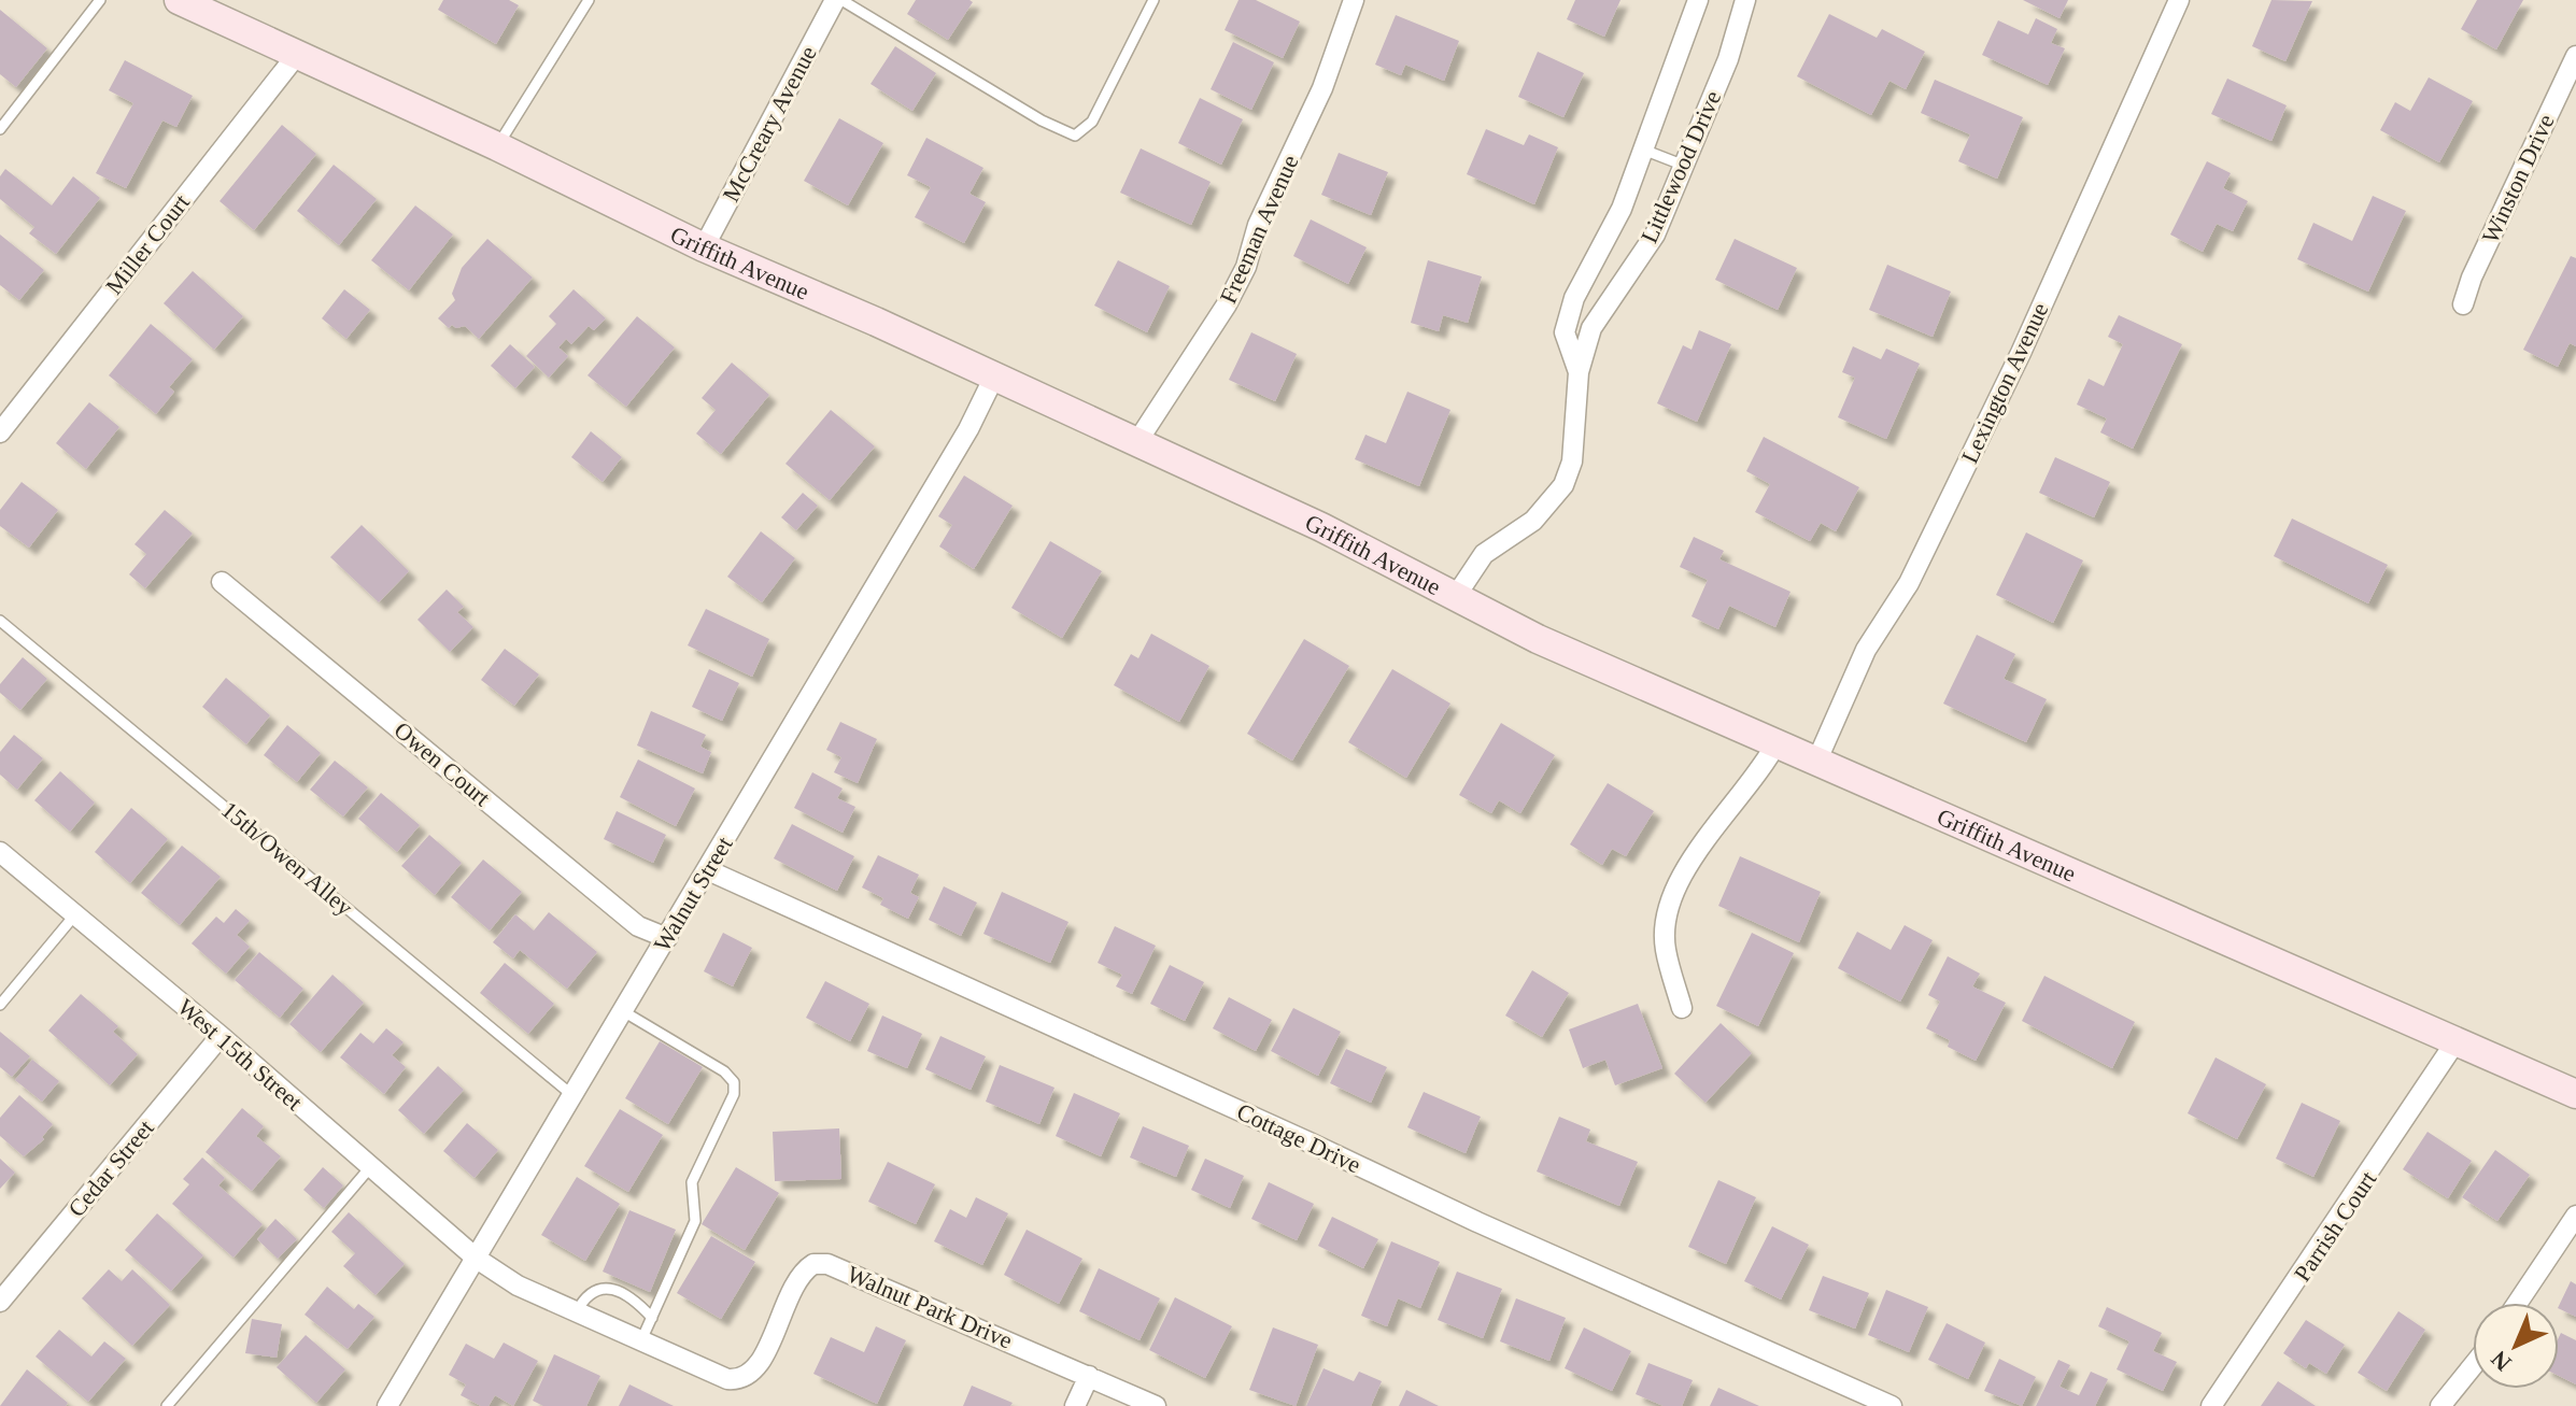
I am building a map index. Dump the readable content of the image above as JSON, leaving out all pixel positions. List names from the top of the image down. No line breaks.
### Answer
{"streets":{"street":["McCreary Avenue","Littlewood Drive","Winston Drive","Freeman Avenue","Miller Court","Griffith Avenue","Lexington Avenue","Owen Court","Walnut Street","West 15th Street","Cottage Drive","Cedar Street","Parrish Court","Walnut Park Drive"],"lane":["15th/Owen Alley"]},"crossings":[["McCreary Avenue","Griffith Avenue"],["Littlewood Drive","Griffith Avenue"],["Freeman Avenue","Griffith Avenue"],["Miller Court","Griffith Avenue"],["Griffith Avenue","Lexington Avenue"],["Griffith Avenue","Walnut Street"],["Griffith Avenue","Parrish Court"],["Owen Court","Walnut Street"],["15th/Owen Alley","Walnut Street"],["Walnut Street","West 15th Street"],["Walnut Street","Cottage Drive"],["Walnut Street","Walnut Park Drive"],["West 15th Street","Cedar Street"],["West 15th Street","Walnut Park Drive"]],"north":"bottom left"}
